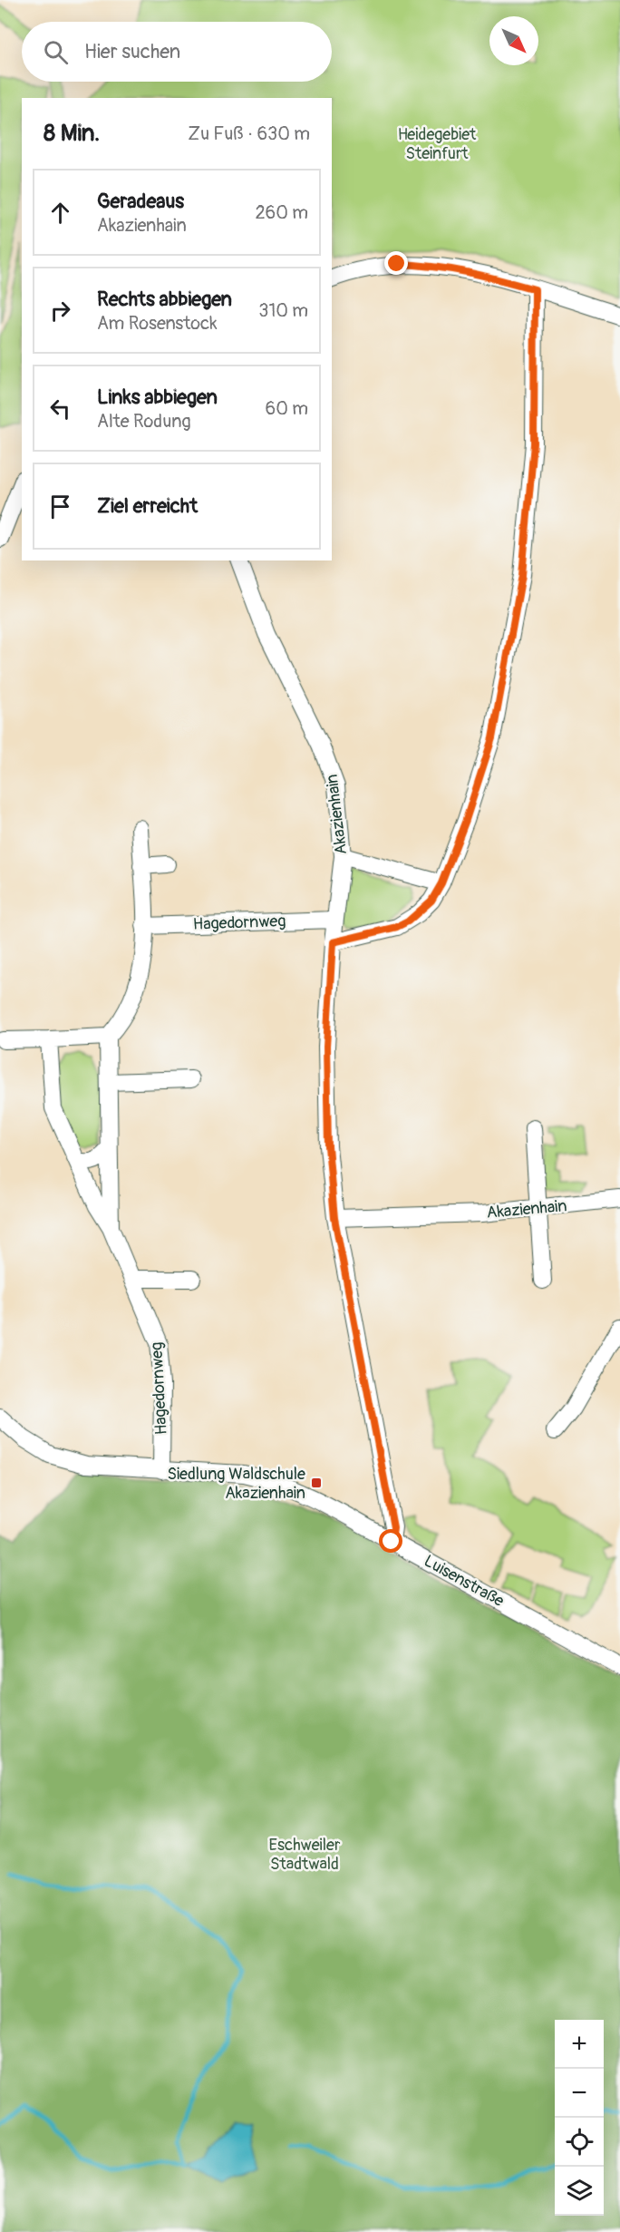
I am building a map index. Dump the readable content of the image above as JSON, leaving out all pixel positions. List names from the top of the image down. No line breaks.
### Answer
{"streets":{"street":["Akazienhain","Hagedornweg","Luisenstraße"]},"crossings":[["Akazienhain","Hagedornweg"],["Akazienhain","Luisenstraße"],["Hagedornweg","Luisenstraße"]],"parks":["Heidegebiet Steinfurt","Eschweiler Stadtwald"],"places":{"transit":["Siedlung Waldschule Akazienhain"]},"north":"bottom right","page":{"search":"Hier suchen","heading":["8 Min.","Zu Fuß · 630 m"],"list":[["Geradeaus","Akazienhain","260 m"],["Rechts abbiegen","Am Rosenstock","310 m"],["Links abbiegen","Alte Rodung","60 m"],"Ziel erreicht"],"map_buttons":["+","−"]}}
